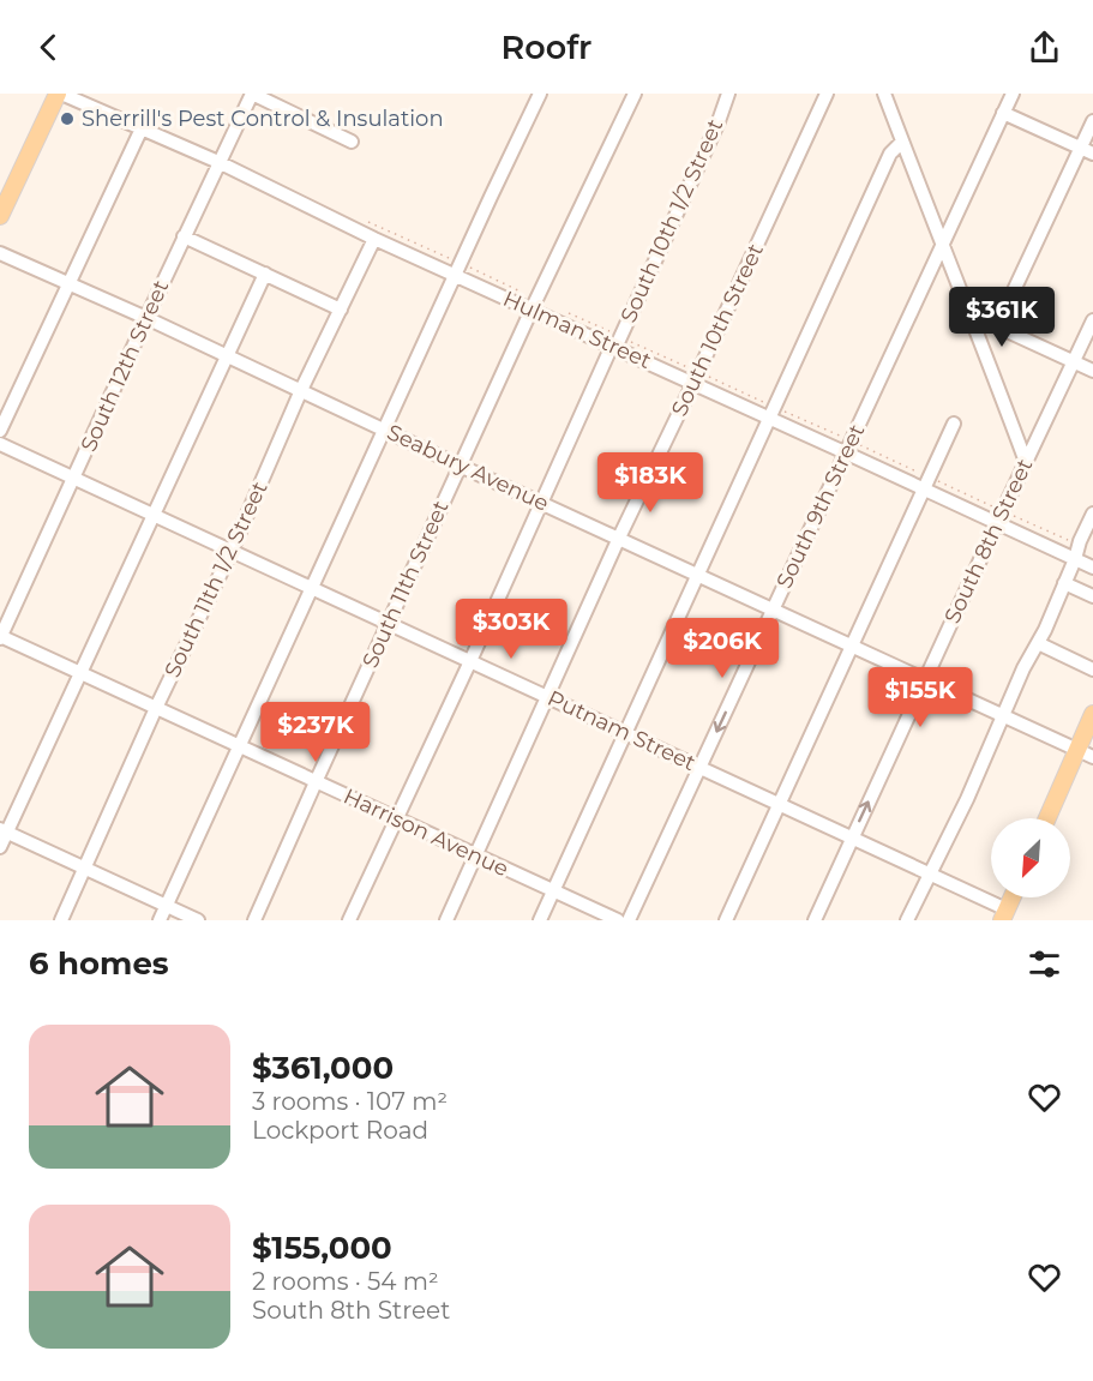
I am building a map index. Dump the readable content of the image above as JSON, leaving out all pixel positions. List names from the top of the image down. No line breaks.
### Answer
{"streets":{"street":["South 10th 1/2 Street","Hulman Street","South 10th Street","South 12th Street","Seabury Avenue","South 9th Street","South 8th Street","South 11th 1/2 Street","South 11th Street","Putnam Street","Harrison Avenue"]},"crossings":[["South 10th 1/2 Street","Hulman Street"],["South 10th 1/2 Street","Seabury Avenue"],["South 10th 1/2 Street","Putnam Street"],["South 10th 1/2 Street","Harrison Avenue"],["Hulman Street","South 10th Street"],["Hulman Street","South 12th Street"],["Hulman Street","South 9th Street"],["Hulman Street","South 8th Street"],["Hulman Street","South 11th 1/2 Street"],["Hulman Street","South 11th Street"],["South 10th Street","Seabury Avenue"],["South 10th Street","Putnam Street"],["South 10th Street","Harrison Avenue"],["South 12th Street","Seabury Avenue"],["South 12th Street","Putnam Street"],["South 12th Street","Harrison Avenue"],["Seabury Avenue","South 9th Street"],["Seabury Avenue","South 8th Street"],["Seabury Avenue","South 11th 1/2 Street"],["Seabury Avenue","South 11th Street"],["South 9th Street","Putnam Street"],["South 8th Street","Putnam Street"],["South 11th 1/2 Street","Putnam Street"],["South 11th 1/2 Street","Harrison Avenue"],["South 11th Street","Putnam Street"],["South 11th Street","Harrison Avenue"]],"places":["Sherrill's Pest Control & Insulation"],"north":"bottom left","page":{"header":"Roofr","price":["$361K","$183K","$303K","$206K","$155K","$237K"],"heading":"6 homes","list":[{"name":"$361,000","note":"3 rooms · 107 m² · Lockport Road"},{"name":"$155,000","note":"2 rooms · 54 m² · South 8th Street"}]}}
